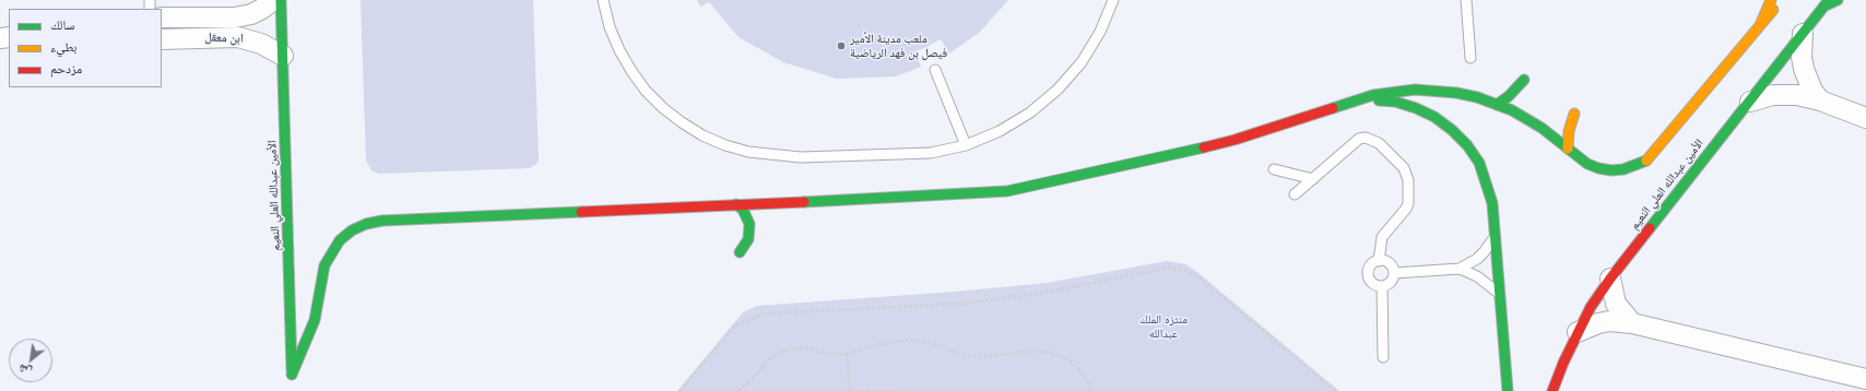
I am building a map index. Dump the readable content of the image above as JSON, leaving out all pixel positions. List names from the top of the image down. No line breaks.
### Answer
{"streets":{"main road":["الأمين عبدالله العلي النعيم"],"street":["ابن معقل"]},"crossings":[["ابن معقل","الأمين عبدالله العلي النعيم"]],"parks":["منتزه الملك عبدالله"],"places":["ملعب مدينة الأمير فيصل بن فهد الرياضية"],"legend":["سالك","بطيء","مزدحم"],"north":"bottom left"}
